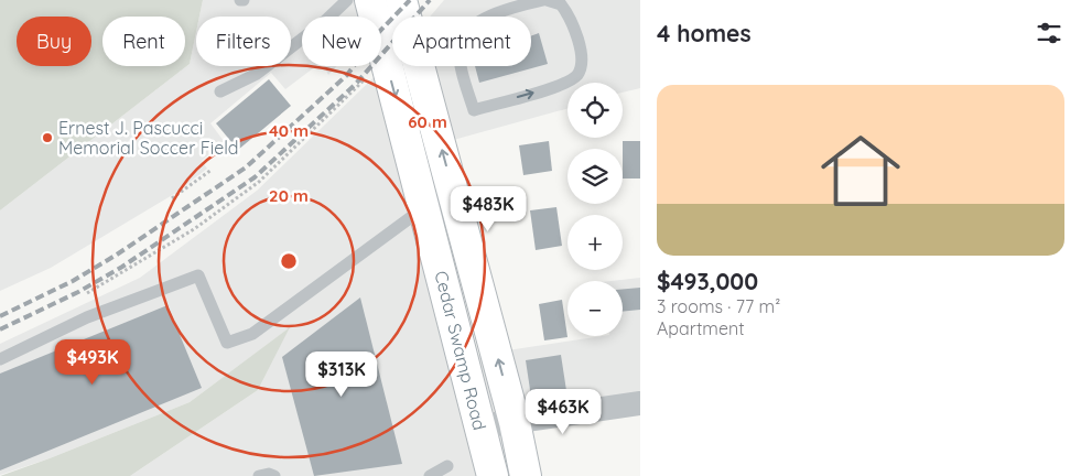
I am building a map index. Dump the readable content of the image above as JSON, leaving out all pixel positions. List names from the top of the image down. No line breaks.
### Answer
{"streets":{"main road":["Cedar Swamp Road"]},"places":["Ernest J. Pascucci Memorial Soccer Field"],"page":{"heading":"4 homes","chip":["Buy","Rent","Filters","New","Apartment"],"list":[{"name":"$493,000","note":"3 rooms · 77 m² · Apartment"}],"map_buttons":["+","−"],"price":["$483K","$493K","$313K","$463K"]},"rings":["60 m","40 m","20 m"]}
